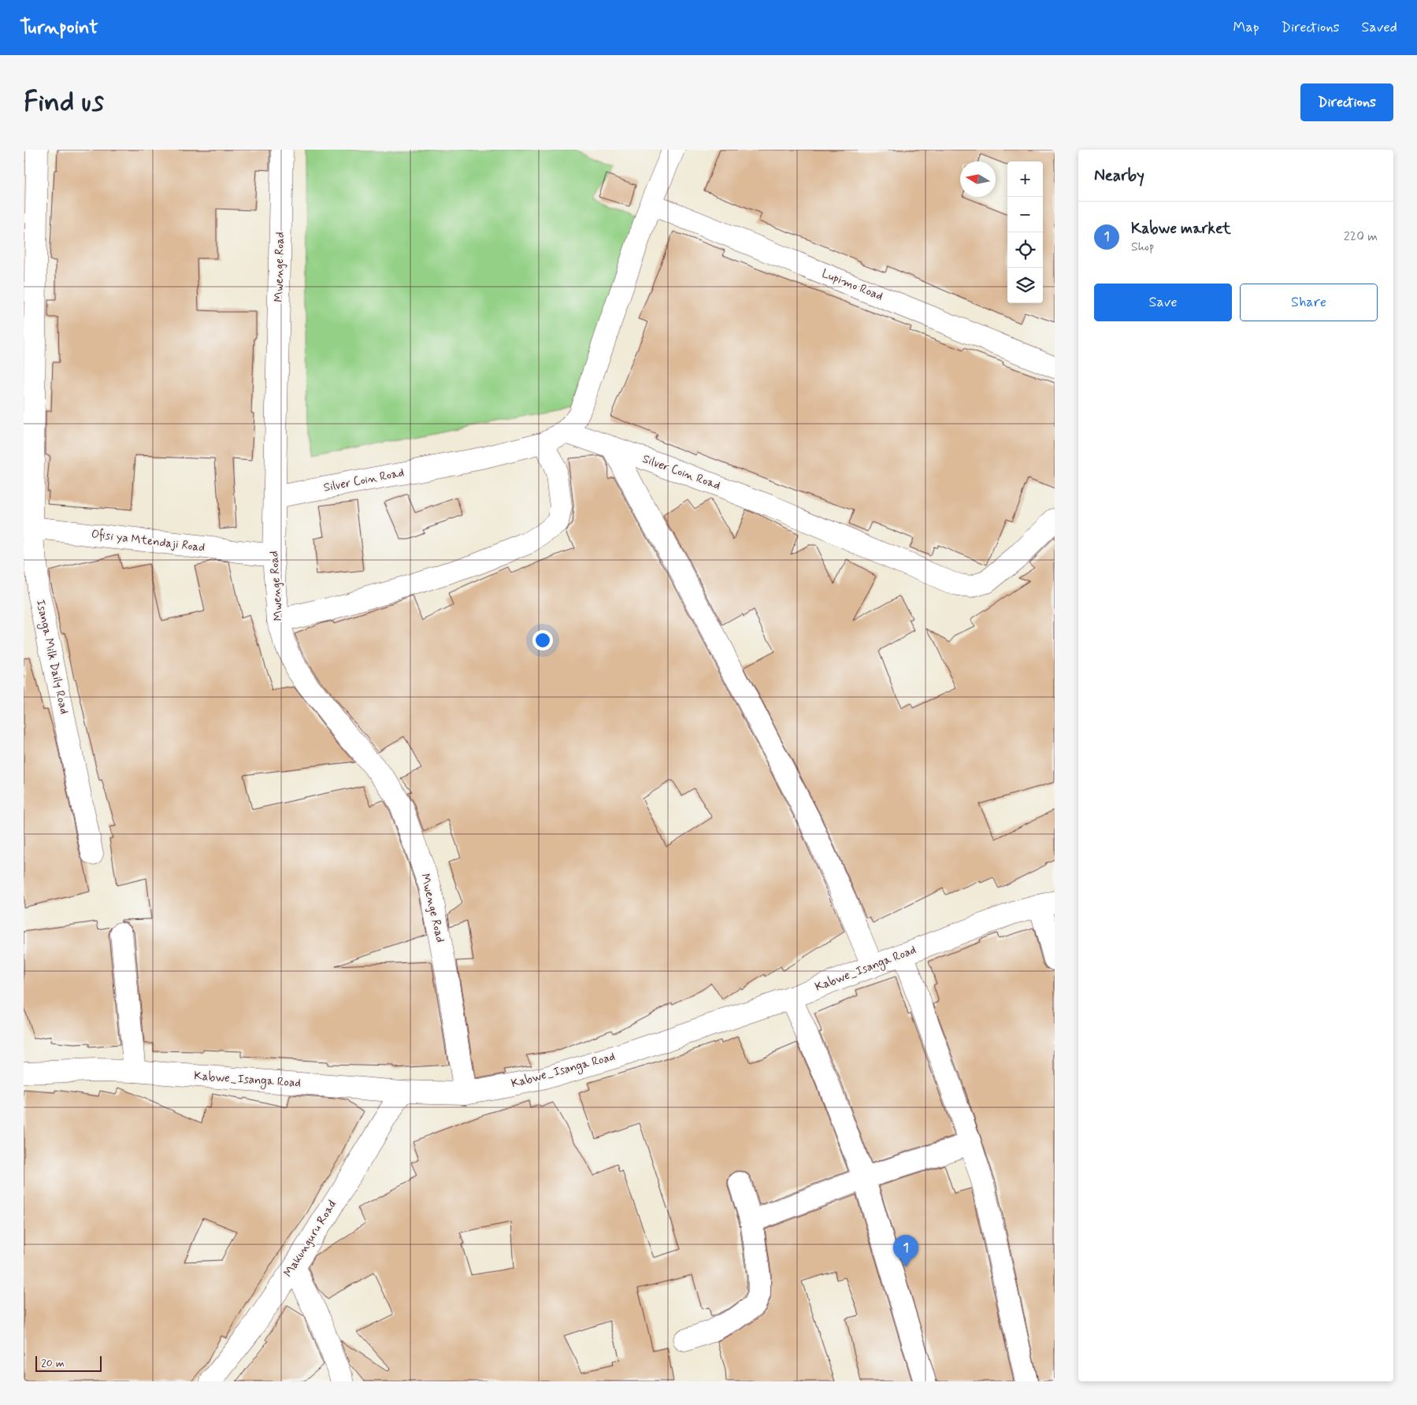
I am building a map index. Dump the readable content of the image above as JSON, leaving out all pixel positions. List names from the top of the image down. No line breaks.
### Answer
{"streets":{"street":["Mwenge Road","Lupimo Road","Silver Coin Road","Ofisi ya Mtendaji Road","Isanga Milk Daily Road","Kabwe_Isanga Road","Makunguru Road"]},"crossings":[["Mwenge Road","Silver Coin Road"],["Mwenge Road","Ofisi ya Mtendaji Road"],["Mwenge Road","Kabwe_Isanga Road"],["Ofisi ya Mtendaji Road","Isanga Milk Daily Road"],["Kabwe_Isanga Road","Makunguru Road"]],"scale_bar":"20 m","north":"left","page":{"header":"Turnpoint","nav":["Map","Directions","Saved"],"buttons":["Directions",["Save","Share"]],"title":"Find us","heading":"Nearby","map_buttons":["+","−"],"list":[{"mark":"1","name":"Kabwe market","note":"Shop","value":"220 m"}],"pins":"1","scale":"20 m"}}
